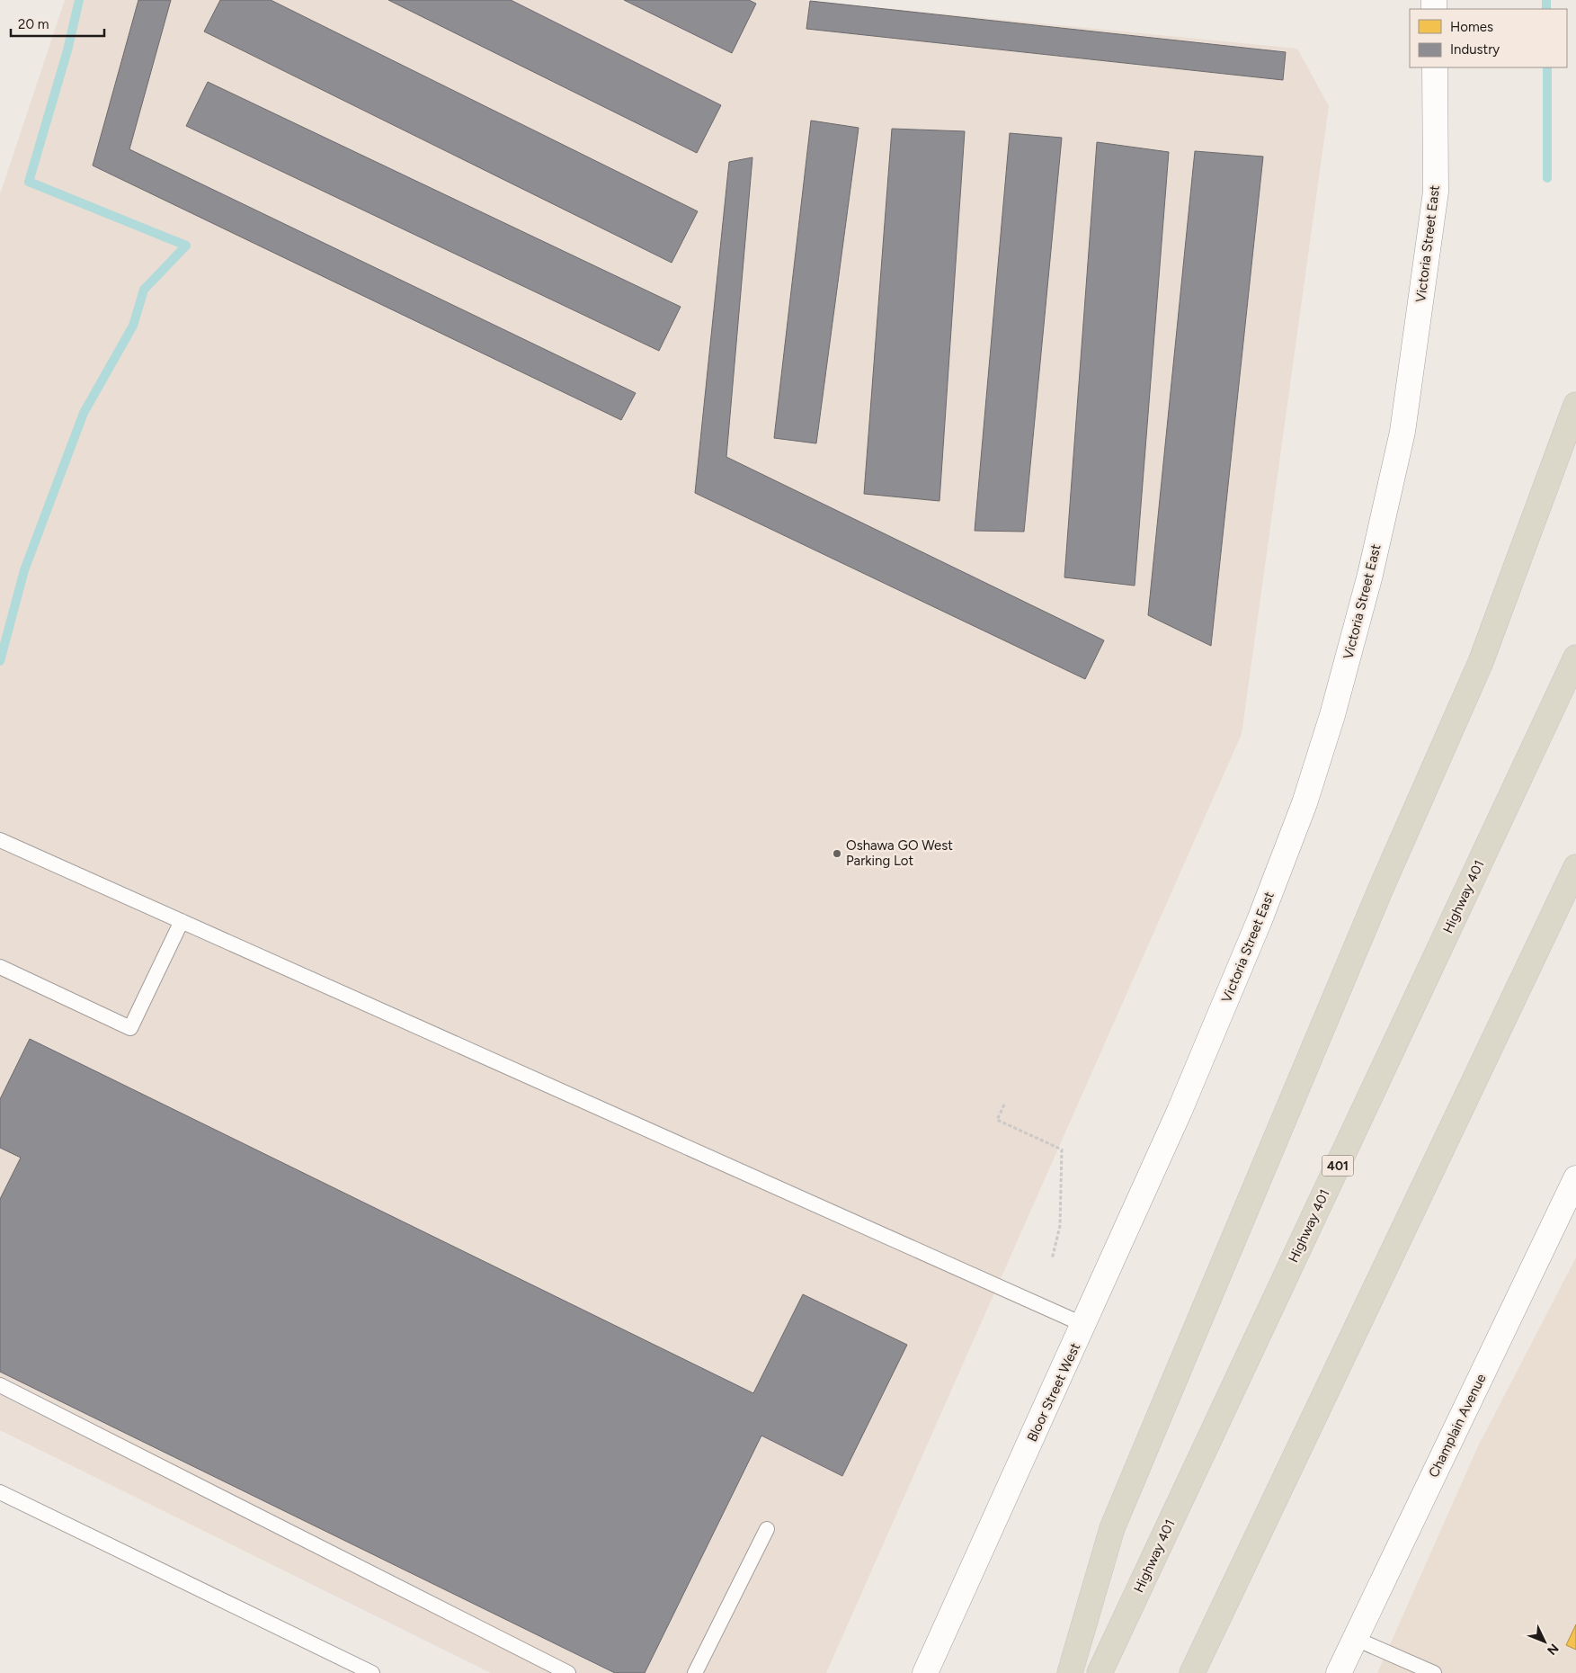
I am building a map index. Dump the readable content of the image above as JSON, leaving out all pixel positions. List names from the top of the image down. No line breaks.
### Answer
{"streets":{"highway":["Highway 401","401"],"main road":["Victoria Street East","Bloor Street West","Champlain Avenue"]},"crossings":[["Victoria Street East","Bloor Street West"]],"places":["Oshawa GO West Parking Lot"],"legend":["Homes","Industry"],"scale_bar":"20 m","north":"bottom right"}
